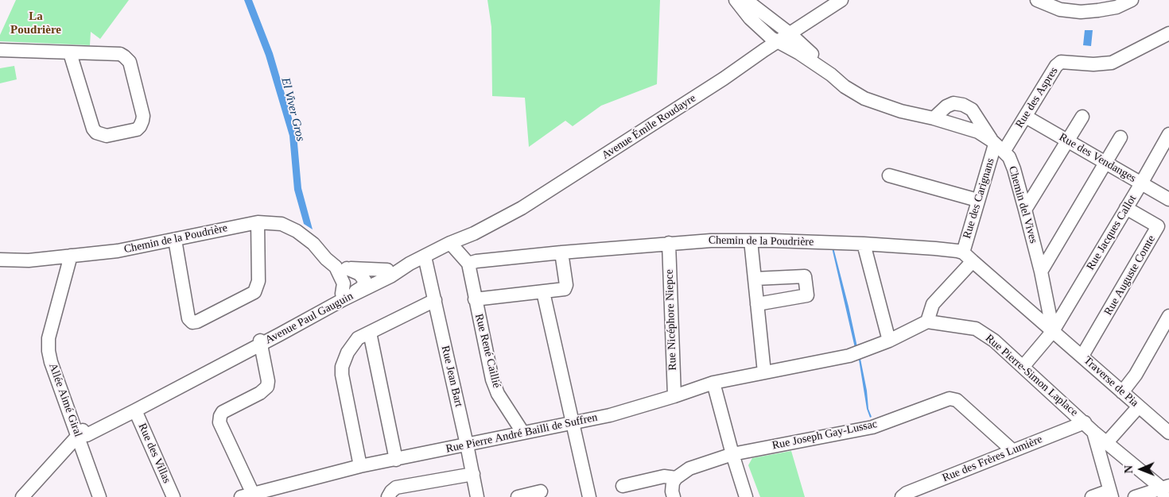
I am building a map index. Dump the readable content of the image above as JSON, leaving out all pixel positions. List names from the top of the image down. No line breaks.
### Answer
{"streets":{"street":["Rue des Aspres","Avenue Émile Roudayre","Rue des Vendanges","Rue des Carignans","Chemin del Vives","Rue Jacques Callot","Chemin de la Poudrière","Rue Auguste Comte","Avenue Paul Gauguin","Rue Nicéphore Niepce","Rue René Caillié","Rue Pierre-Simon Laplace","Rue Jean Bart","Traverse de Pia","Allée Aimé Giral","Rue Pierre André Bailli de Suffren","Rue Joseph Gay-Lussac","Rue des Villas","Rue des Frères Lumière"]},"crossings":[["Rue des Aspres","Rue des Vendanges"],["Rue des Aspres","Rue des Carignans"],["Rue des Aspres","Chemin del Vives"],["Avenue Émile Roudayre","Chemin del Vives"],["Avenue Émile Roudayre","Avenue Paul Gauguin"],["Avenue Émile Roudayre","Rue Jean Bart"],["Rue des Vendanges","Rue Jacques Callot"],["Rue des Carignans","Chemin del Vives"],["Rue des Carignans","Chemin de la Poudrière"],["Chemin del Vives","Rue Jacques Callot"],["Chemin del Vives","Traverse de Pia"],["Rue Jacques Callot","Rue Auguste Comte"],["Rue Jacques Callot","Rue Pierre-Simon Laplace"],["Rue Jacques Callot","Traverse de Pia"],["Chemin de la Poudrière","Avenue Paul Gauguin"],["Chemin de la Poudrière","Rue Nicéphore Niepce"],["Chemin de la Poudrière","Rue René Caillié"],["Chemin de la Poudrière","Allée Aimé Giral"],["Rue Auguste Comte","Traverse de Pia"],["Avenue Paul Gauguin","Allée Aimé Giral"],["Avenue Paul Gauguin","Rue des Villas"],["Rue Nicéphore Niepce","Rue Pierre André Bailli de Suffren"],["Rue René Caillié","Rue Pierre André Bailli de Suffren"],["Rue Pierre-Simon Laplace","Rue des Frères Lumière"],["Rue Jean Bart","Rue Pierre André Bailli de Suffren"],["Rue Joseph Gay-Lussac","Rue des Frères Lumière"]],"districts":["La Poudrière"],"water":["El Viver Gros"],"north":"left"}
